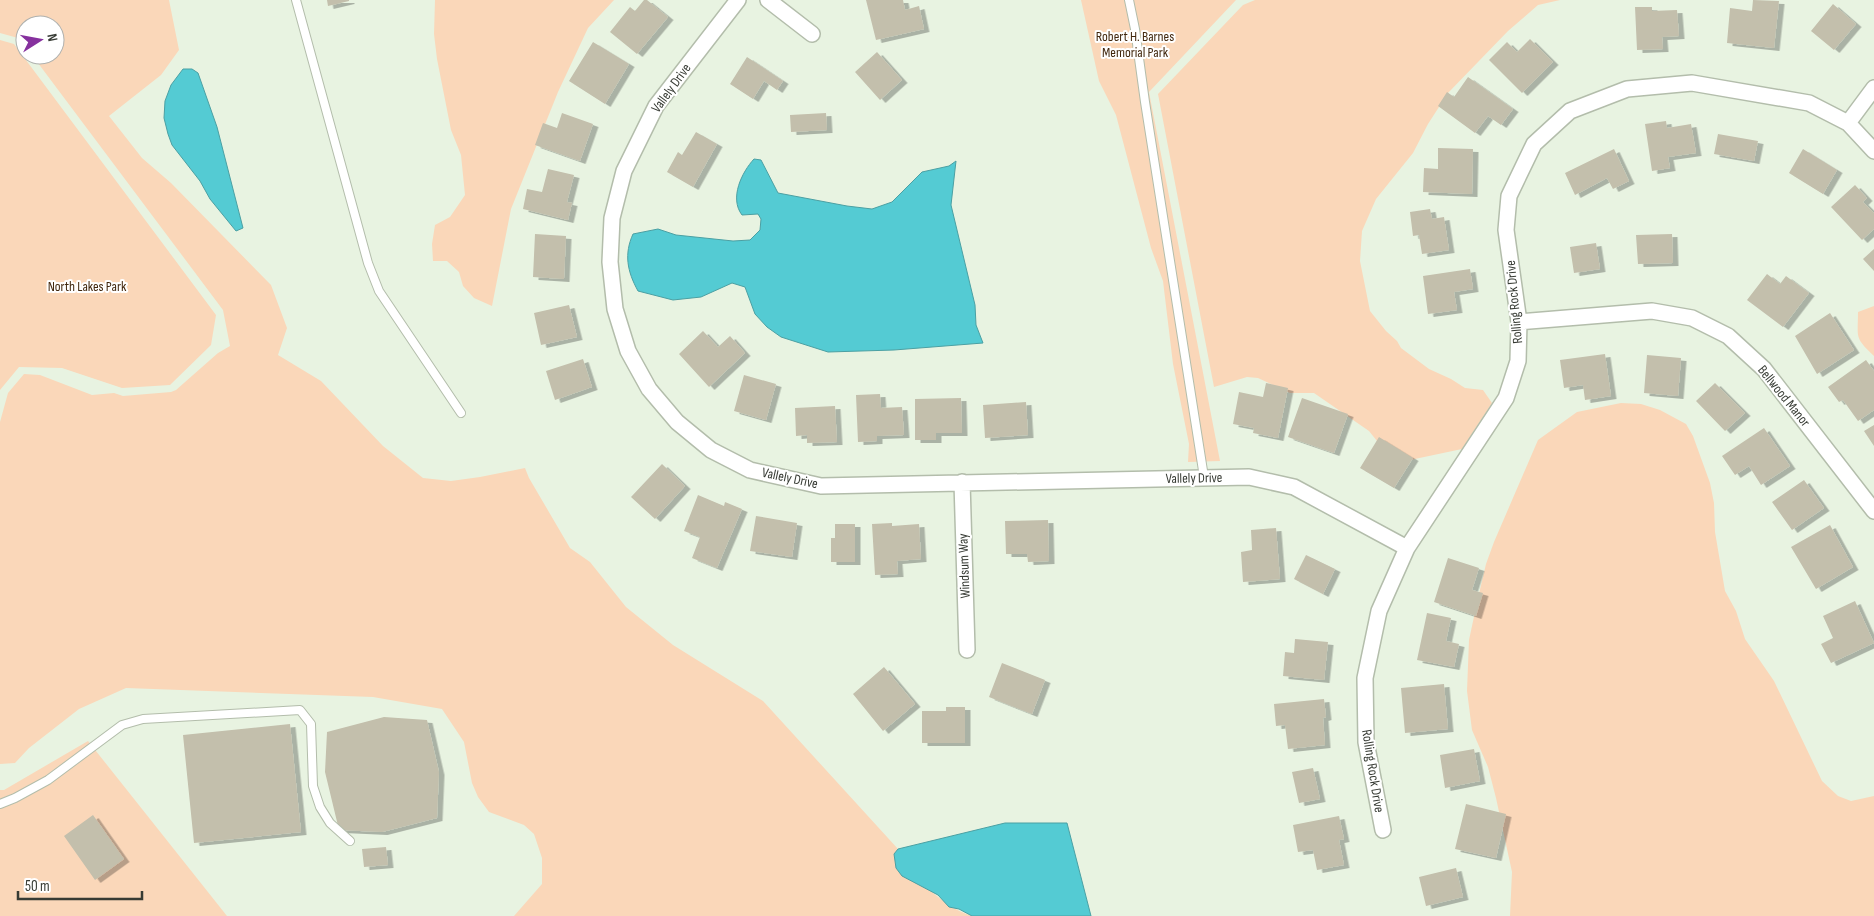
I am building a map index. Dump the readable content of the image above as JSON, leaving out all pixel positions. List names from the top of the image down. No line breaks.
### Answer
{"streets":{"street":["Vallely Drive","Rolling Rock Drive","Bellwood Manor","Windsum Way"]},"crossings":[["Vallely Drive","Rolling Rock Drive"],["Vallely Drive","Windsum Way"],["Rolling Rock Drive","Bellwood Manor"]],"parks":["Robert H. Barnes Memorial Park","North Lakes Park"],"scale_bar":"50 m","north":"right"}
